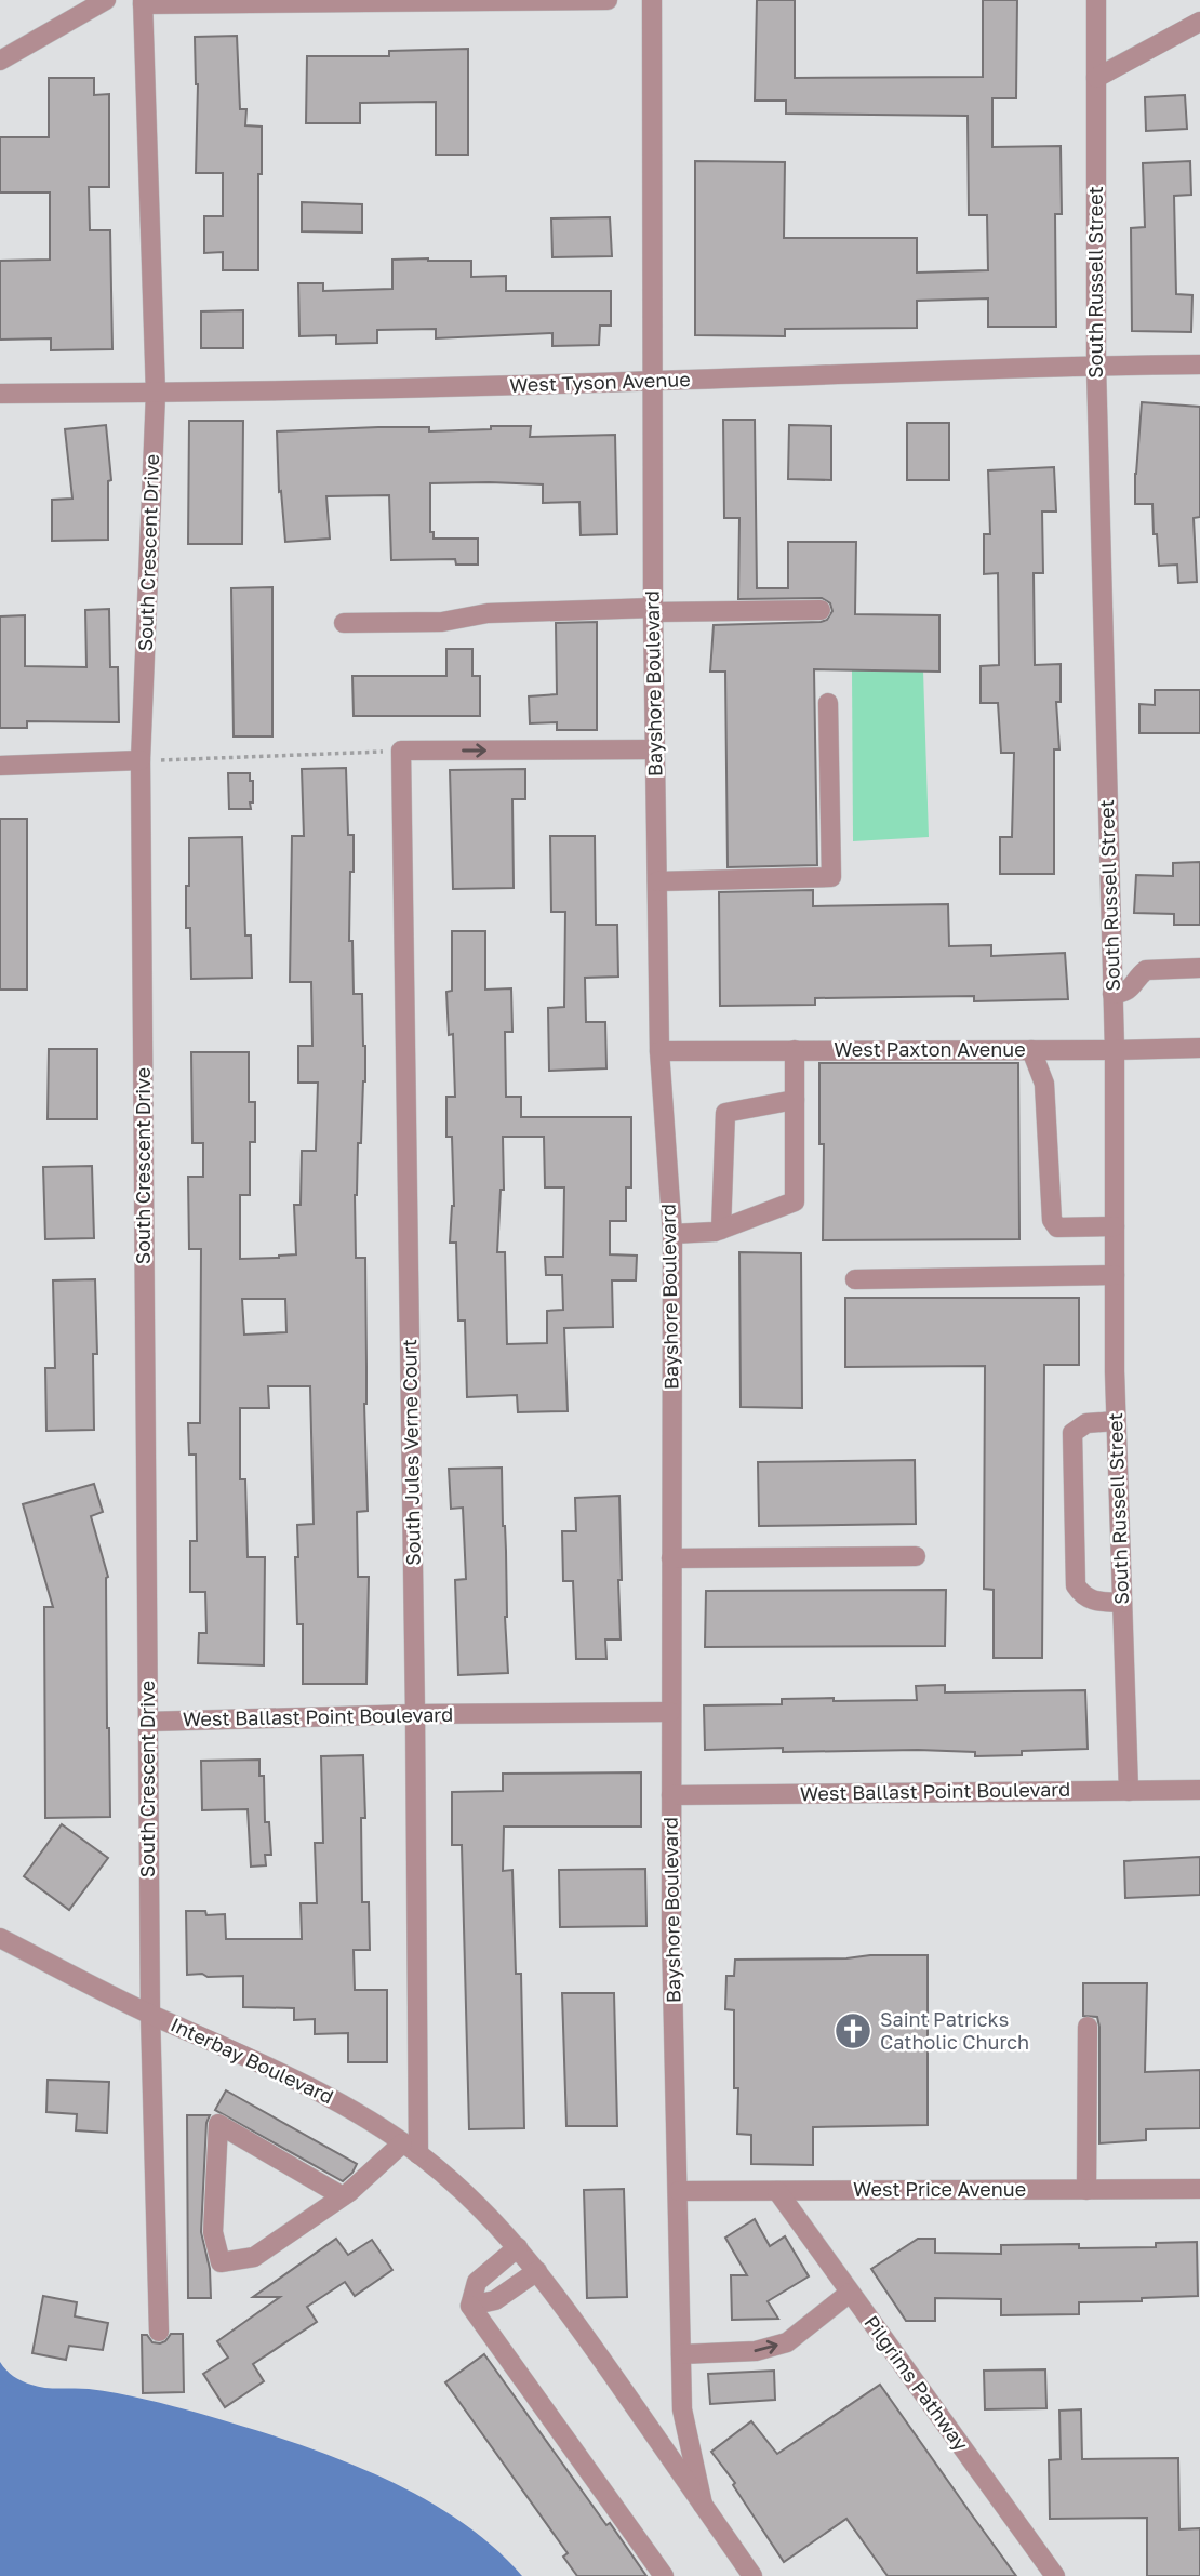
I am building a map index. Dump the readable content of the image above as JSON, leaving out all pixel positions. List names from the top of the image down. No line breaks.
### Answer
{"streets":{"street":["South Russell Street","West Tyson Avenue","South Crescent Drive","Bayshore Boulevard","West Paxton Avenue","South Jules Verne Court","West Ballast Point Boulevard","Interbay Boulevard","West Price Avenue","Pilgrims Pathway"]},"crossings":[["South Russell Street","West Tyson Avenue"],["South Russell Street","West Paxton Avenue"],["South Russell Street","West Ballast Point Boulevard"],["West Tyson Avenue","South Crescent Drive"],["West Tyson Avenue","Bayshore Boulevard"],["South Crescent Drive","West Ballast Point Boulevard"],["South Crescent Drive","Interbay Boulevard"],["Bayshore Boulevard","West Paxton Avenue"],["Bayshore Boulevard","West Ballast Point Boulevard"],["Bayshore Boulevard","Interbay Boulevard"],["Bayshore Boulevard","West Price Avenue"],["South Jules Verne Court","West Ballast Point Boulevard"],["South Jules Verne Court","Interbay Boulevard"],["West Price Avenue","Pilgrims Pathway"]],"places":{"church":["Saint Patricks Catholic Church"]}}
